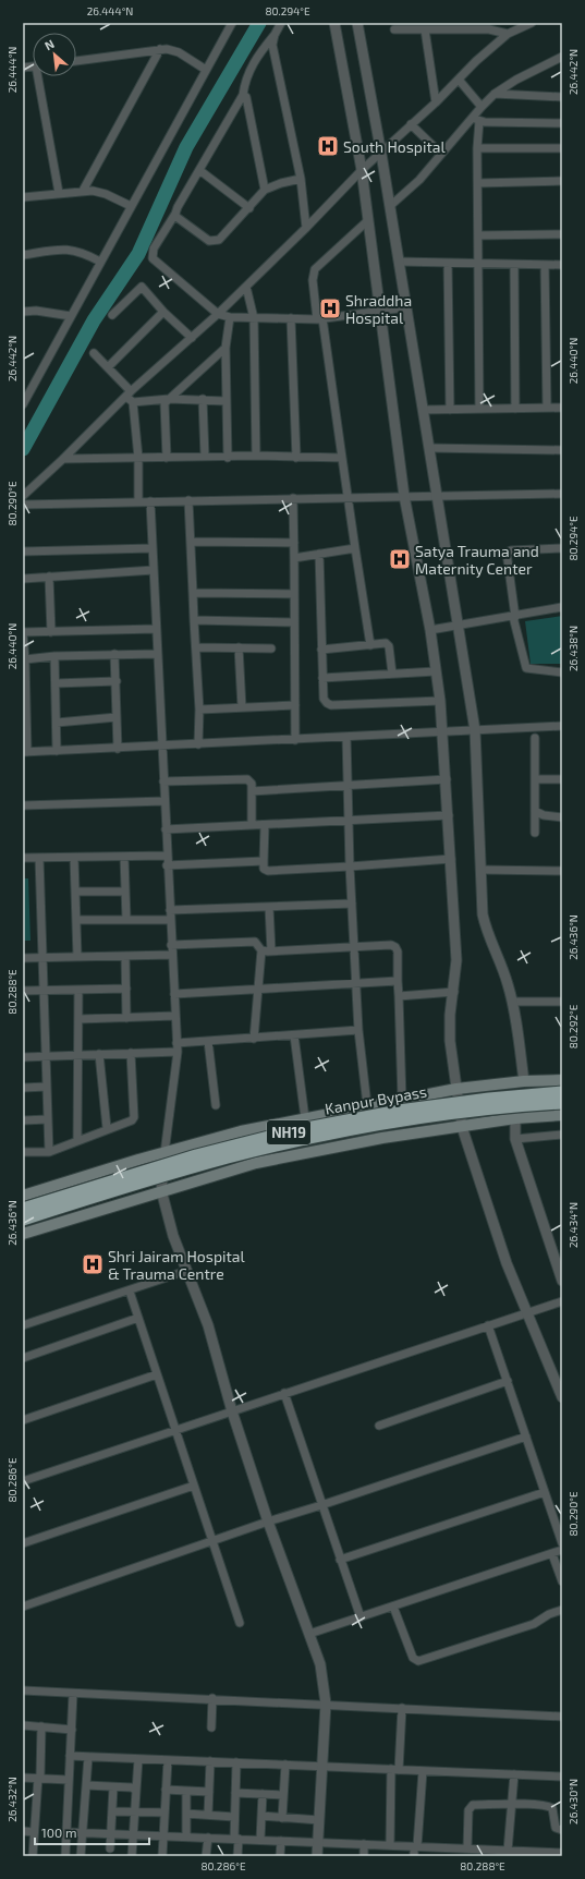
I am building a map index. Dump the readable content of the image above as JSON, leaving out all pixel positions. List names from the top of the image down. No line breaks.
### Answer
{"streets":{"highway":["Kanpur Bypass","NH19"]},"places":{"hospital":["South Hospital","Shraddha Hospital","Satya Trauma and Maternity Center","Shri Jairam Hospital & Trauma Centre"]},"scale_bar":"100 m","north":"top left","coordinates":["26.444°N","80.294°E","26.442°N","26.440°N","80.290°E","26.438°N","26.436°N","80.288°E","80.292°E","26.434°N","80.286°E","26.432°N","26.430°N"]}
